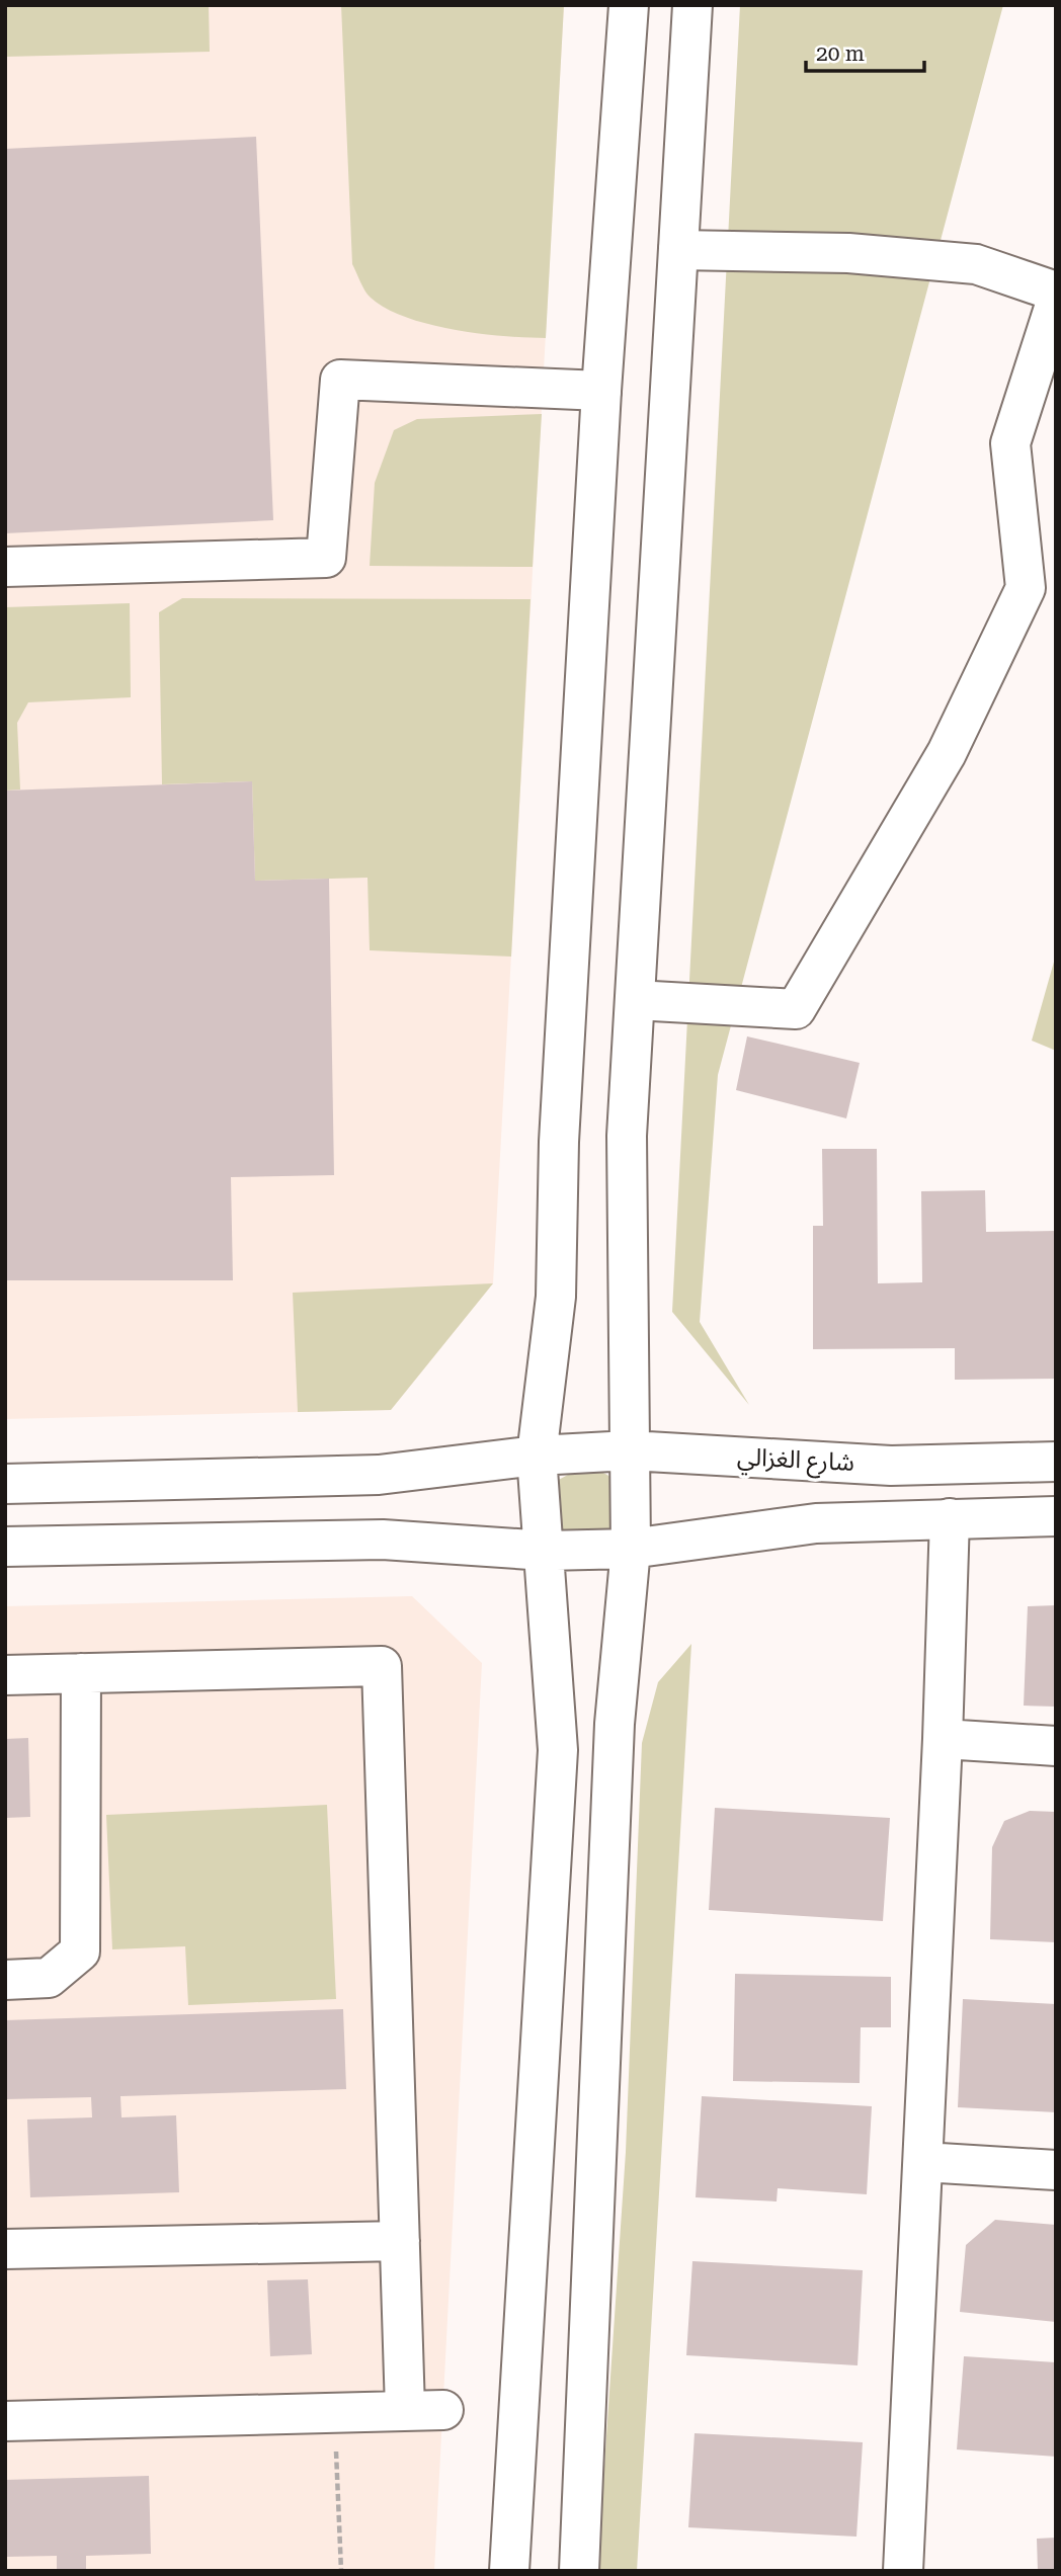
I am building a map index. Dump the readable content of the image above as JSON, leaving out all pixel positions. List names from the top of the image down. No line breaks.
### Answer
{"streets":{"main road":["شارع الغزالي"]},"scale_bar":"20 m"}
